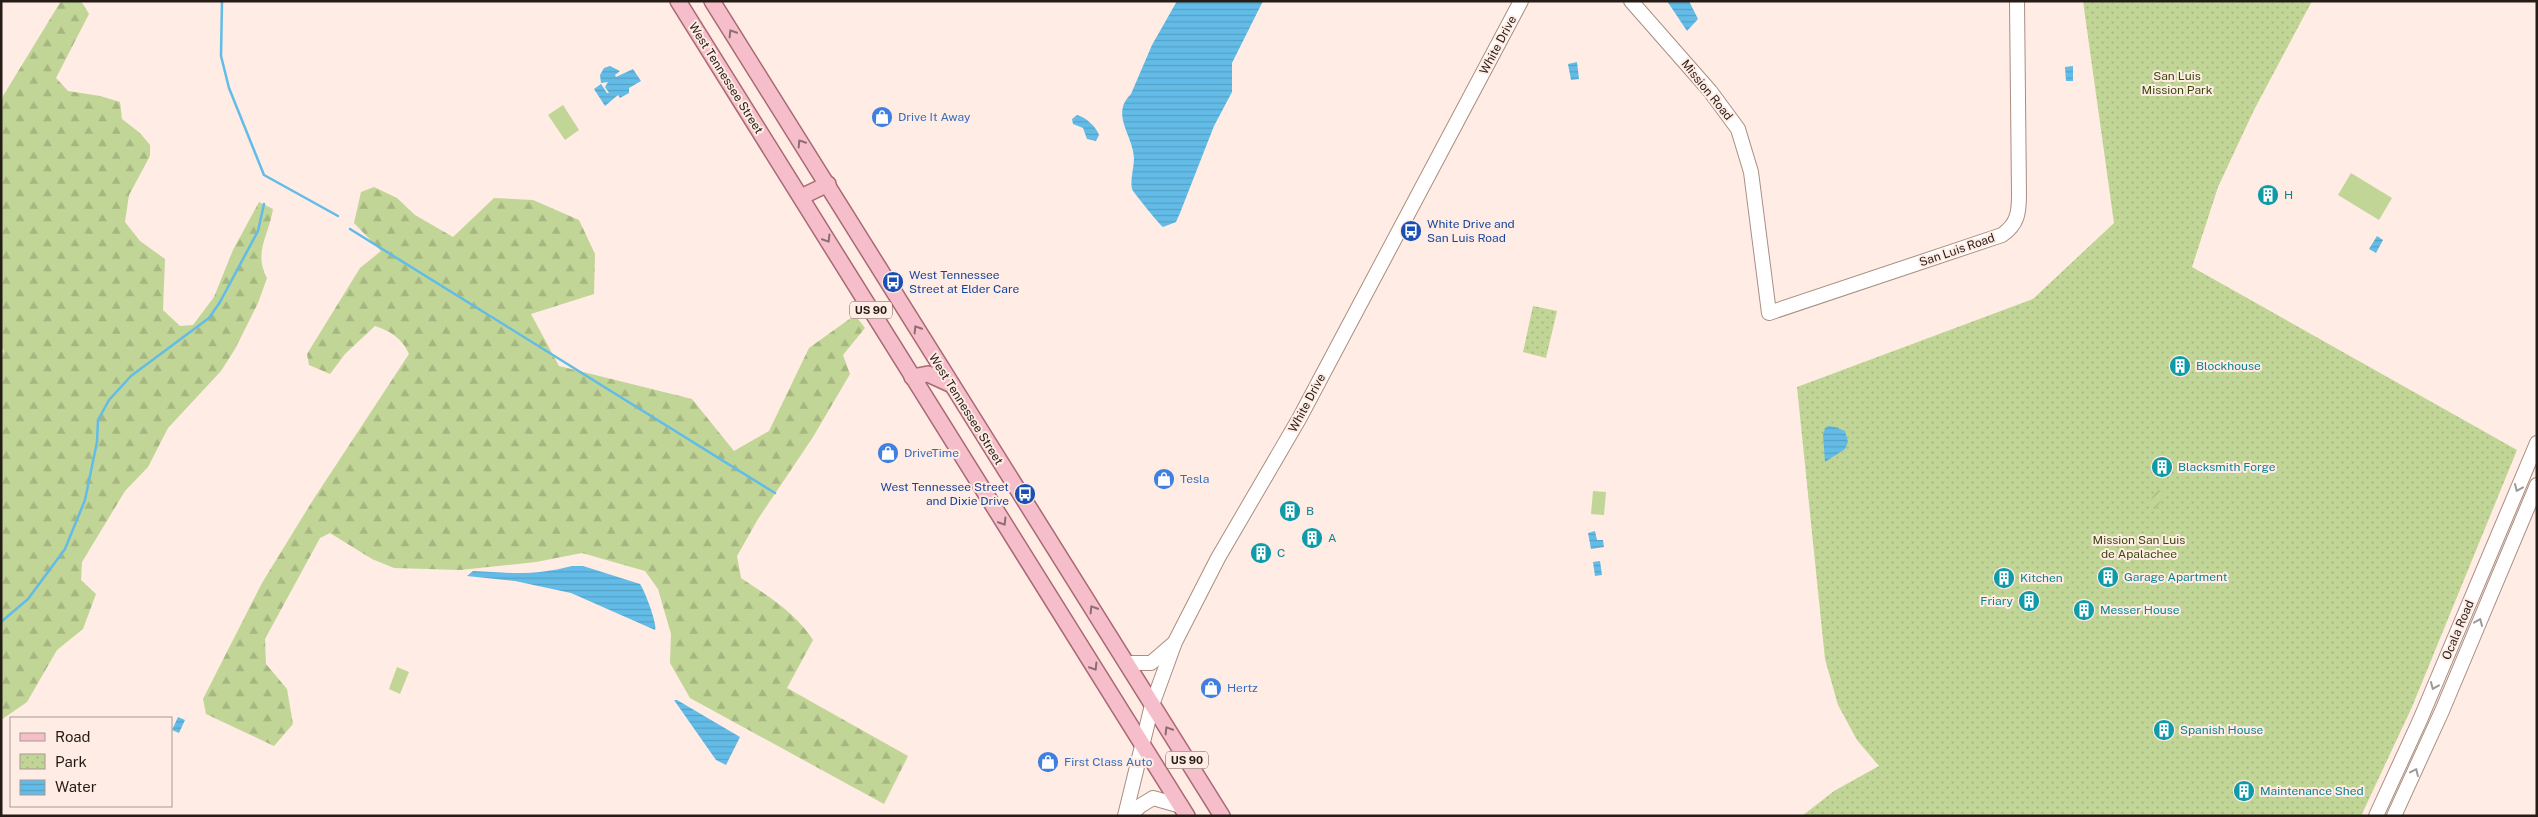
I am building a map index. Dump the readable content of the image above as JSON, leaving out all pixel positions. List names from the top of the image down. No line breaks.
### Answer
{"streets":{"main road":["West Tennessee Street","US 90"],"street":["White Drive","Mission Road","San Luis Road","Ocala Road"]},"crossings":[["White Drive","West Tennessee Street"],["Mission Road","San Luis Road"]],"parks":["San Luis Mission Park","Mission San Luis de Apalachee"],"places":{"shop":["Drive It Away","DriveTime","Tesla","Hertz","First Class Auto"],"building":["H","Blockhouse","Blacksmith Forge","B","A","C","Garage Apartment","Kitchen","Friary","Messer House","Spanish House","Maintenance Shed"],"bus stop":["White Drive and San Luis Road","West Tennessee Street at Elder Care","West Tennessee Street and Dixie Drive"]},"legend":["Road","Park","Water"]}
